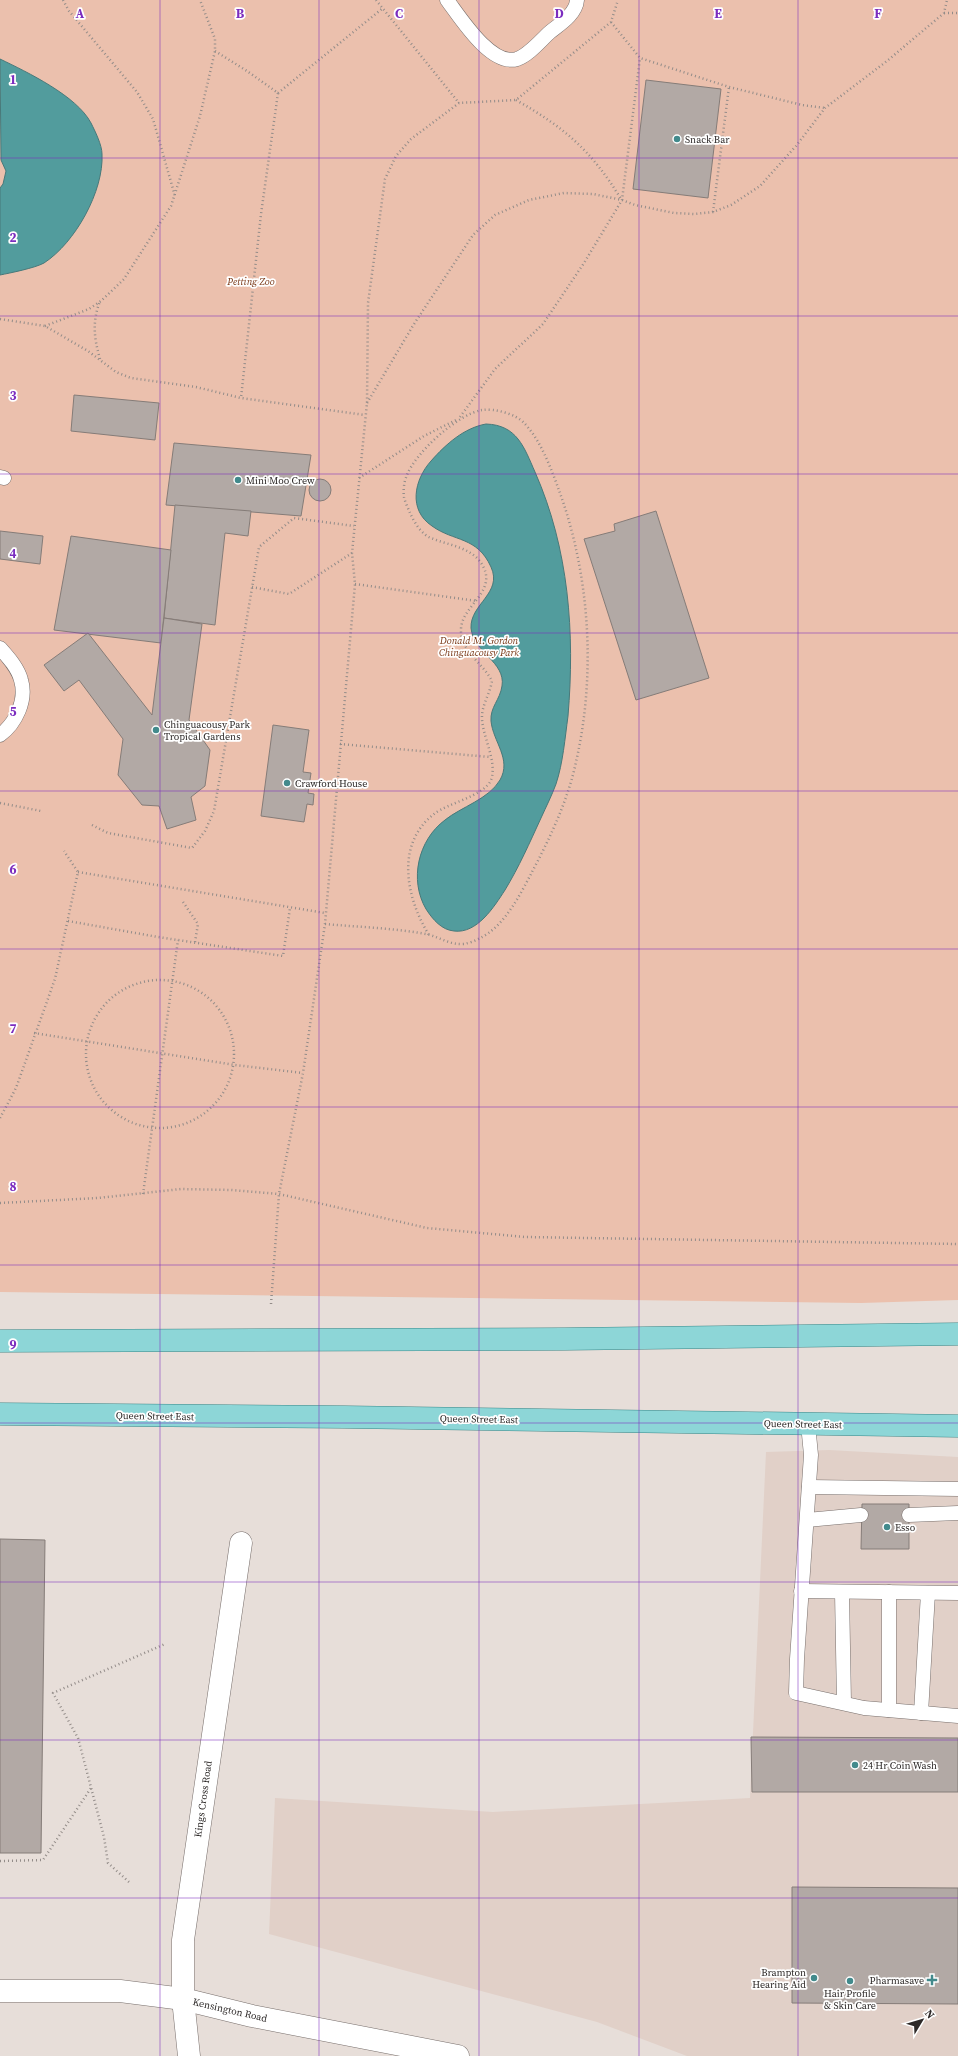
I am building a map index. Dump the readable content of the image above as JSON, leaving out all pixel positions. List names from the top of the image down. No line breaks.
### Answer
{"streets":{"main road":["Queen Street East"],"street":["Kings Cross Road","Kensington Road"]},"crossings":[["Kings Cross Road","Kensington Road"]],"parks":["Petting Zoo","Donald M. Gordon Chinguacousy Park"],"places":{"other":["Snack Bar","Mini Moo Crew","Chinguacousy Park Tropical Gardens","Crawford House","Esso","24 Hr Coin Wash","Brampton Hearing Aid","Hair Profile & Skin Care"],"health":["Pharmasave"]},"north":"top right","grid":{"columns":["A","B","C","D","E","F"],"rows":["1","2","3","4","5","6","7","8","9"]}}
